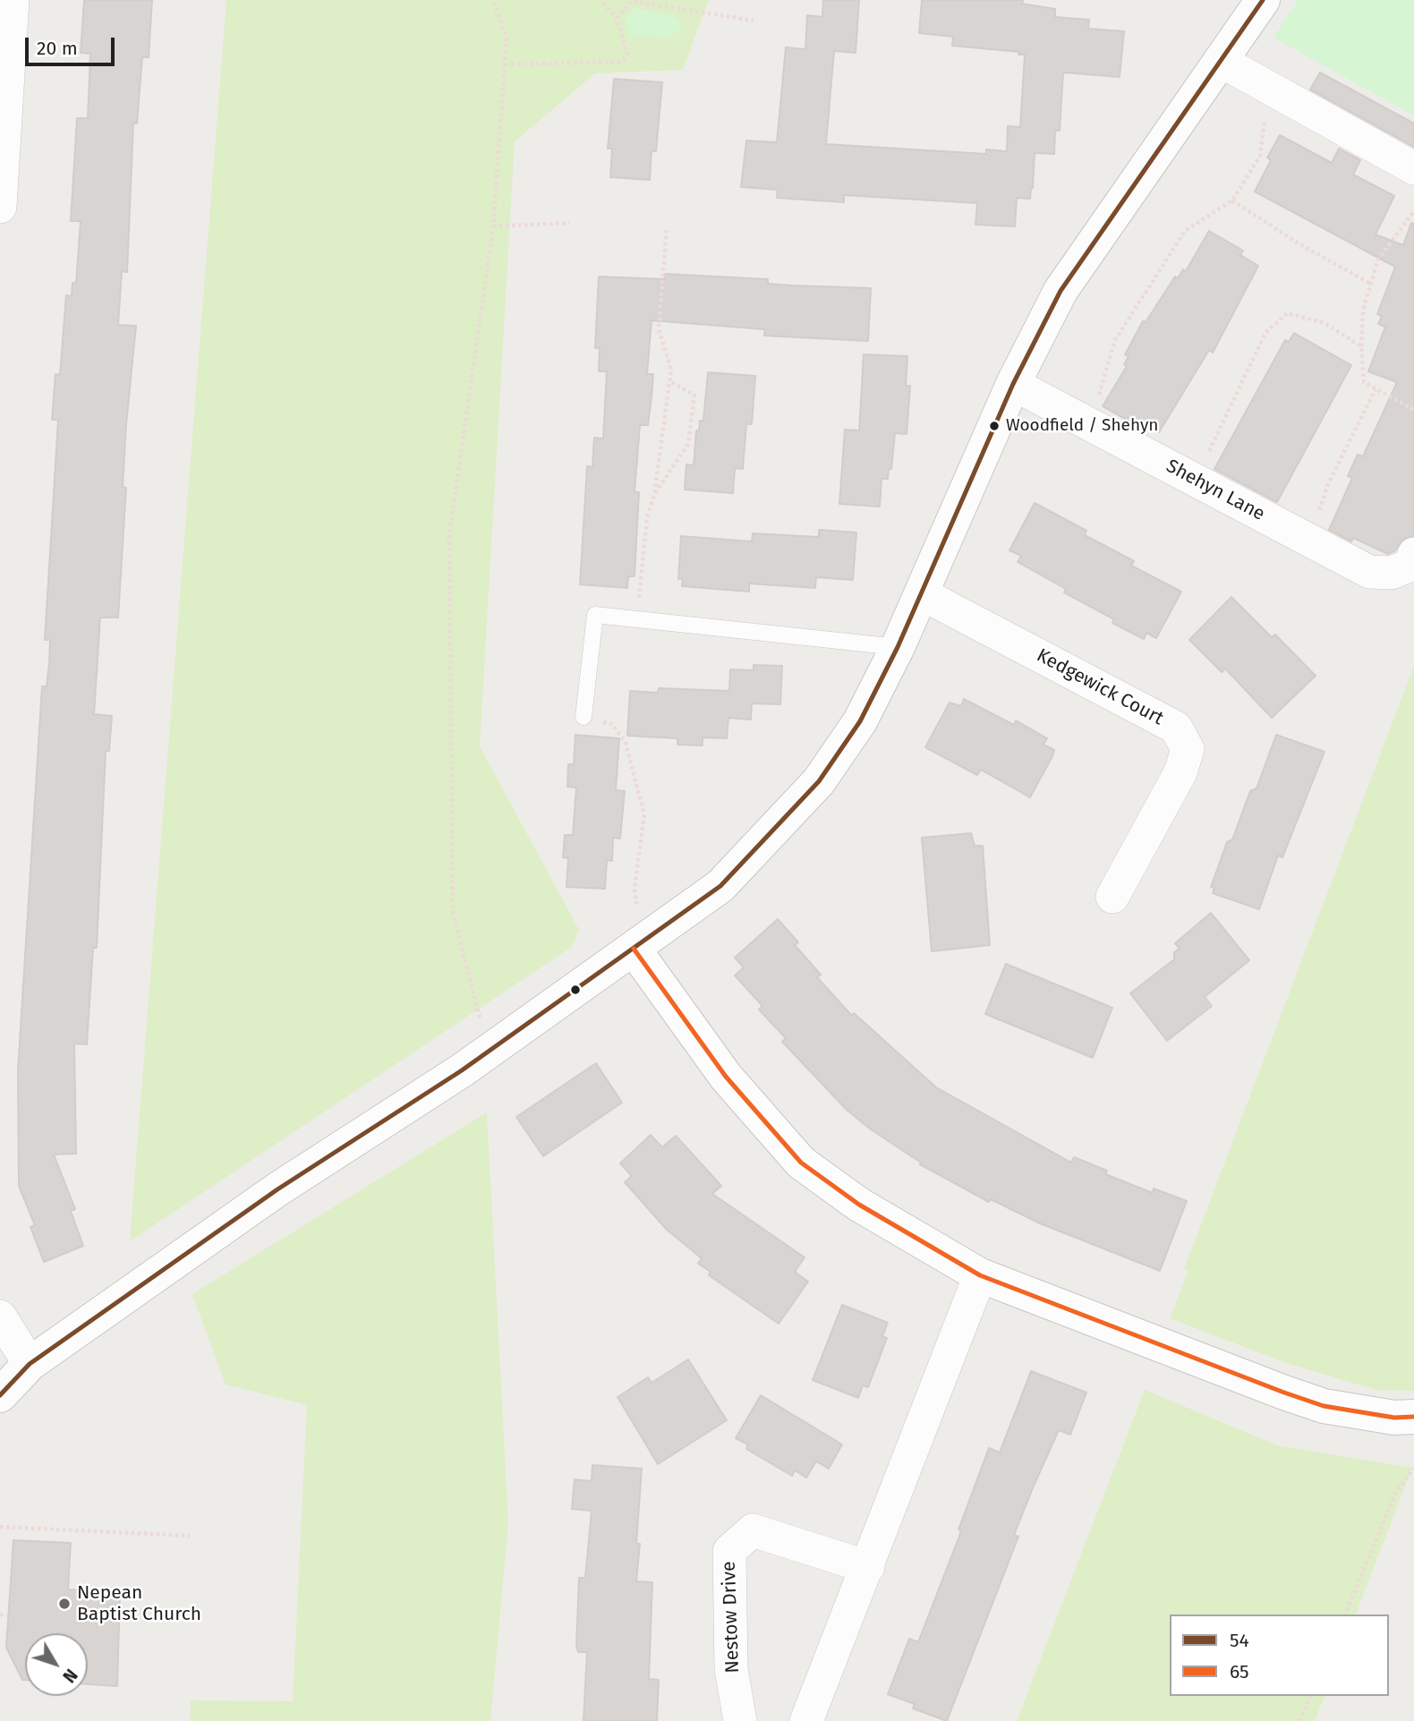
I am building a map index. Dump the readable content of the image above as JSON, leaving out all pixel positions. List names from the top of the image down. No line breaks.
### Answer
{"streets":{"street":["Shehyn Lane","Kedgewick Court","Nestow Drive"]},"places":["Woodfield / Shehyn","Nepean Baptist Church"],"lines":["transit line 54","transit line 65"],"legend":["54","65"],"scale_bar":"20 m","north":"bottom right"}
